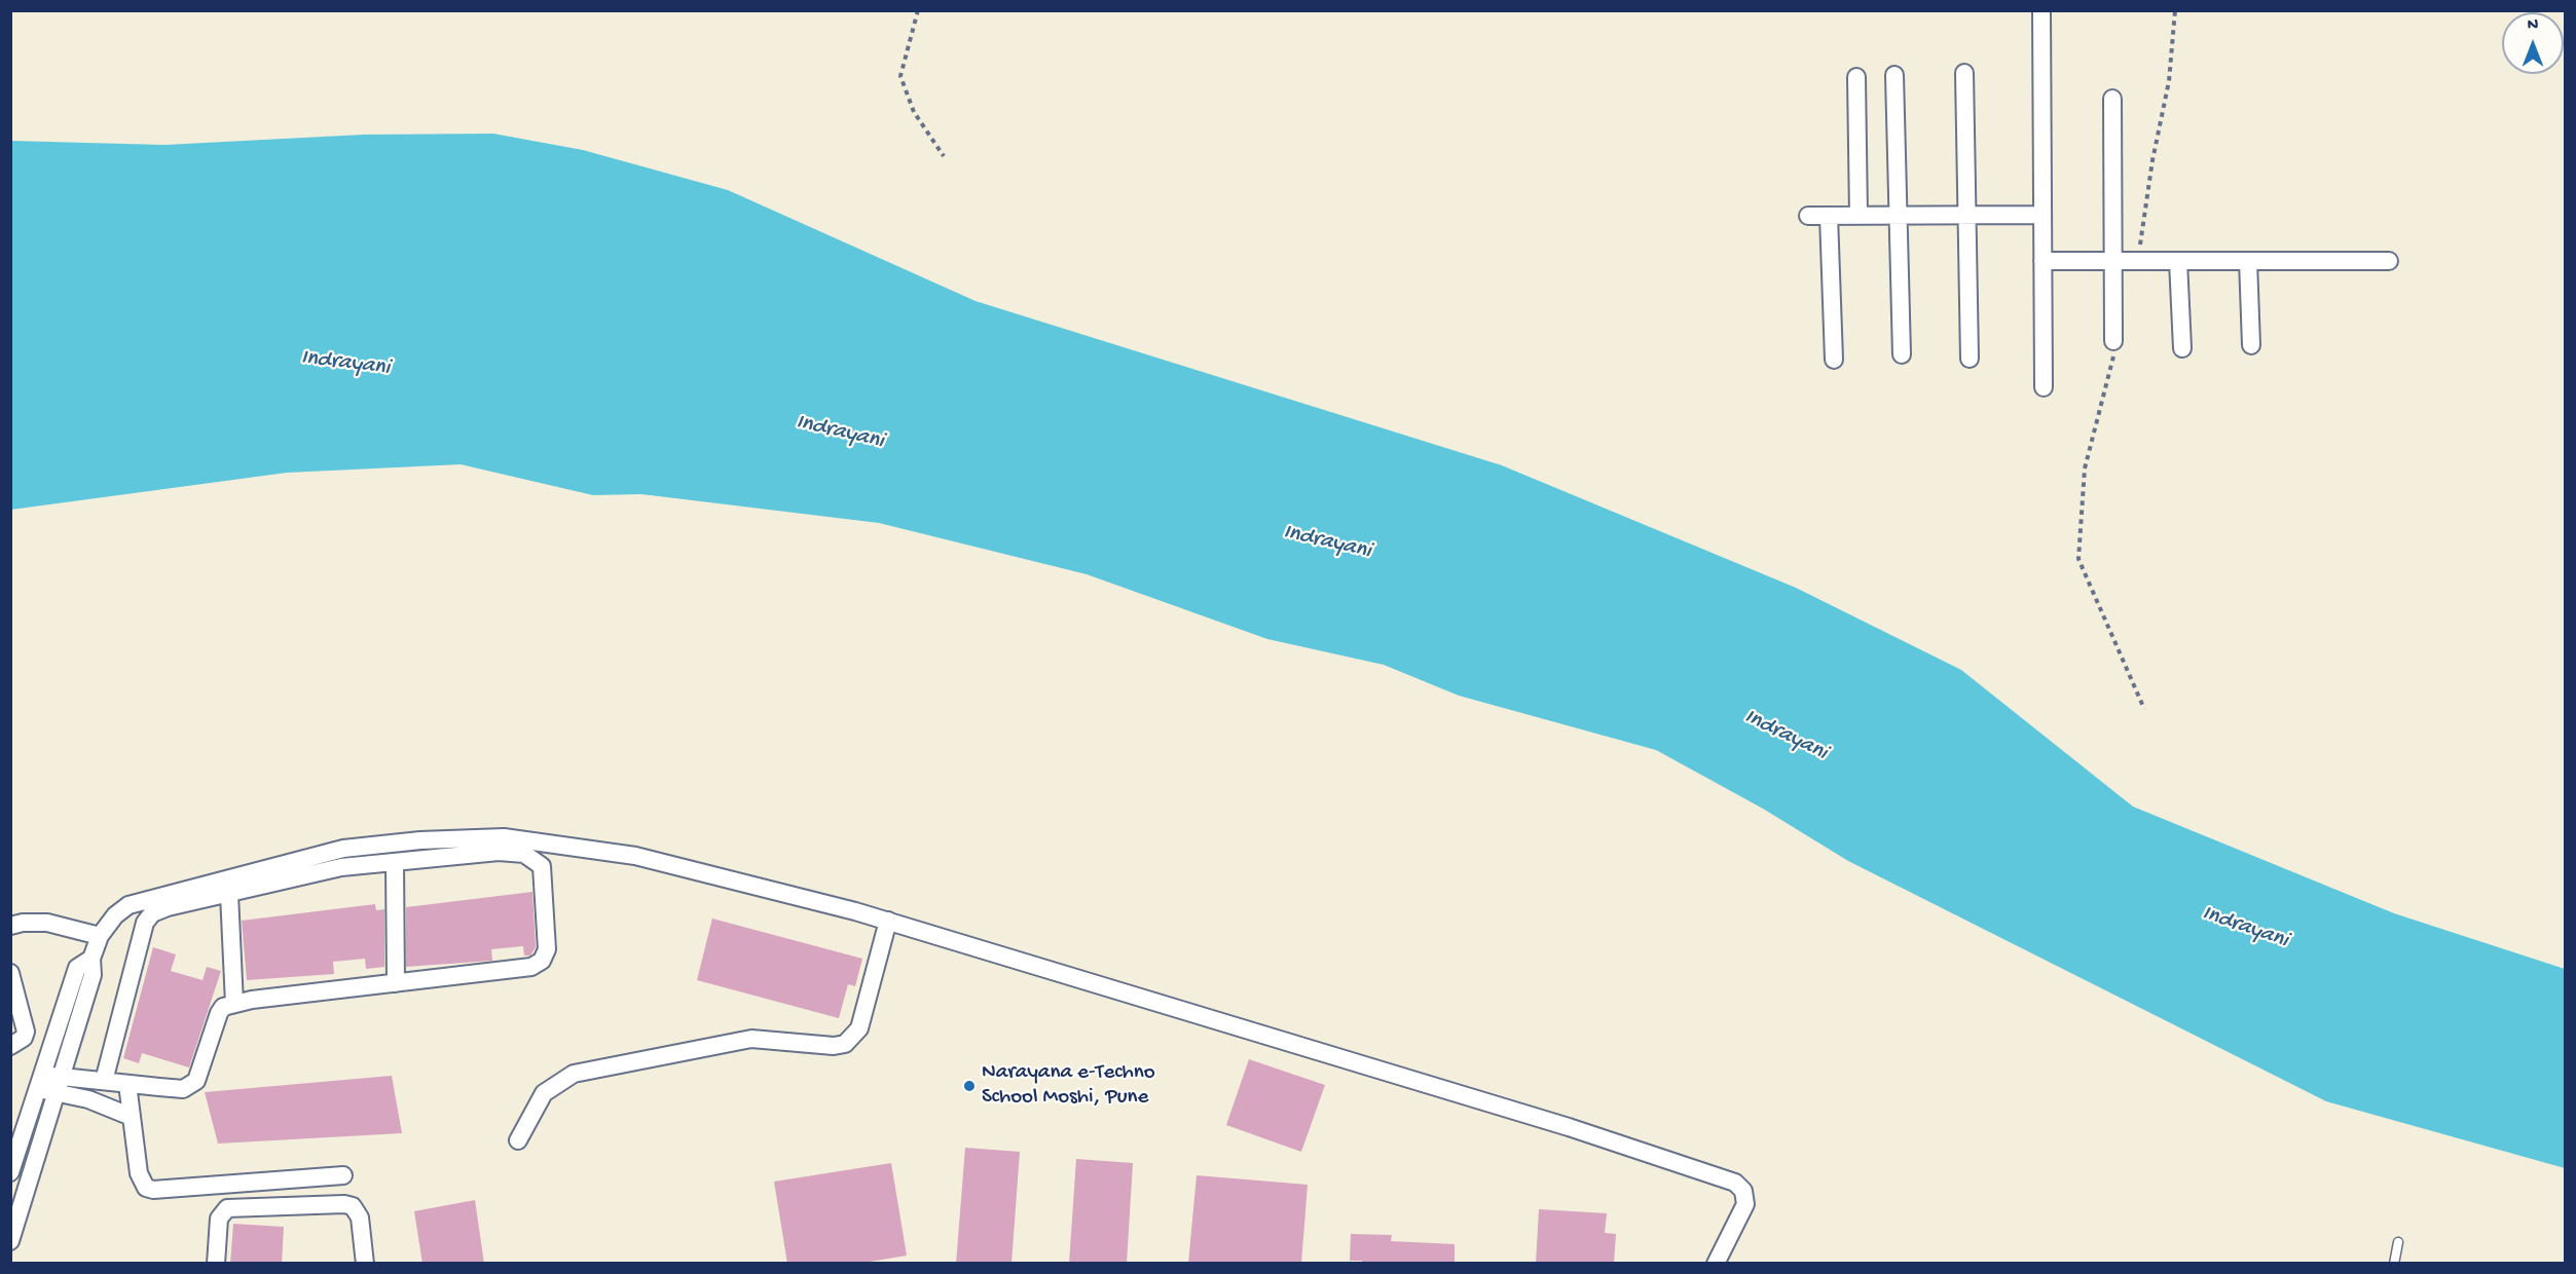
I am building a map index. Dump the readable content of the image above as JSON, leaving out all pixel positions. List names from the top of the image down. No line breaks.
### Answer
{"water":["Indrayani"],"places":["Narayana e-Techno School Moshi, Pune"],"north":"top"}
